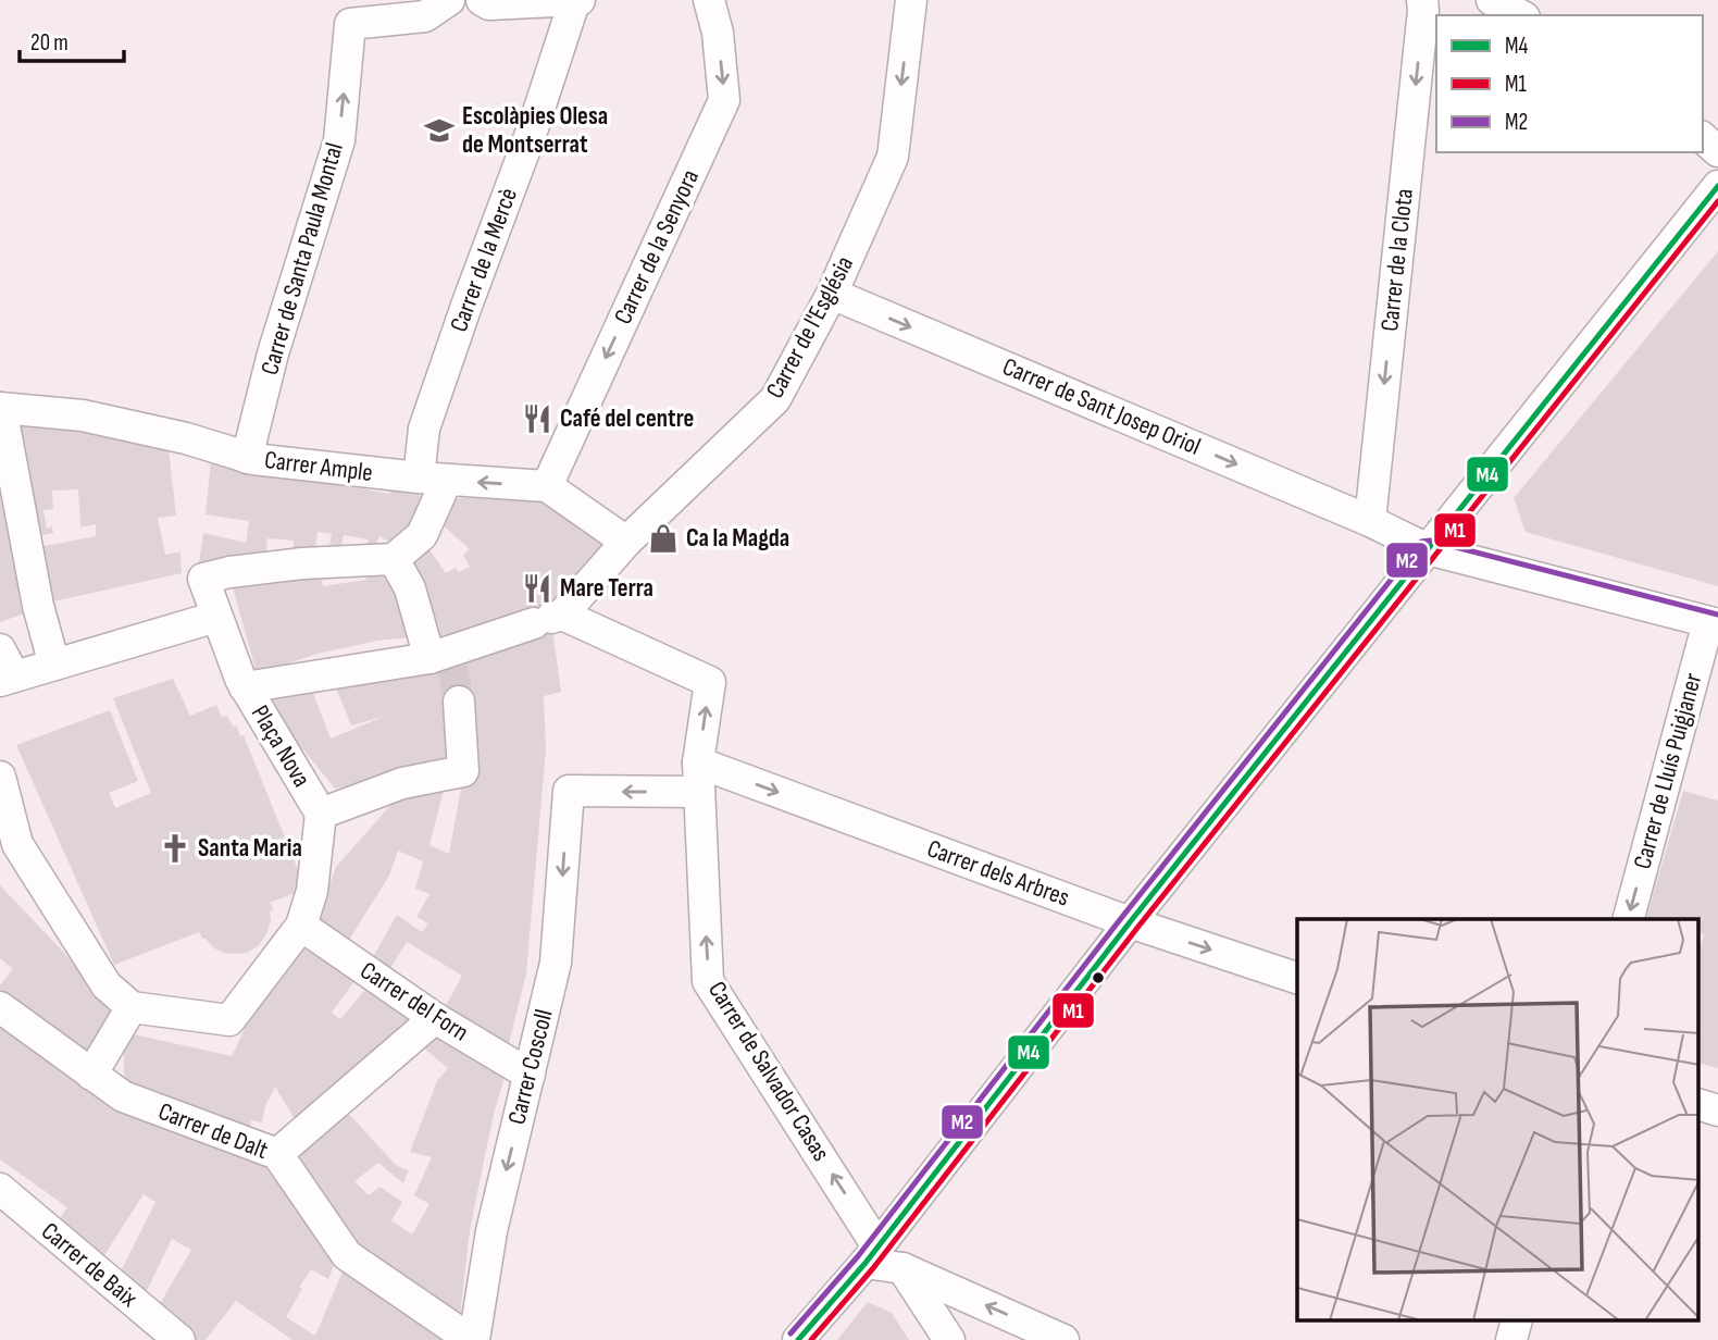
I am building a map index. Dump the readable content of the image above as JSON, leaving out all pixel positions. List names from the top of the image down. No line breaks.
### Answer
{"streets":{"street":["Carrer de la Senyora","Carrer de Santa Paula Montal","Carrer de la Mercè","Carrer de la Clota","Carrer de l'Església","Carrer de Sant Josep Oriol","Carrer Ample","Plaça Nova","Carrer de Lluís Puigjaner","Carrer dels Arbres","Carrer del Forn","Carrer Coscoll","Carrer de Salvador Casas","Carrer de Dalt","Carrer de Baix"]},"crossings":[["Carrer de la Senyora","Carrer Ample"],["Carrer de Santa Paula Montal","Carrer Ample"],["Carrer de la Mercè","Carrer Ample"],["Carrer de la Mercè","Plaça Nova"],["Carrer de la Clota","Carrer de Sant Josep Oriol"],["Carrer de l'Església","Carrer de Sant Josep Oriol"],["Carrer de l'Església","Carrer de Salvador Casas"],["Carrer de Sant Josep Oriol","Carrer de Lluís Puigjaner"],["Carrer dels Arbres","Carrer Coscoll"],["Carrer dels Arbres","Carrer de Salvador Casas"],["Carrer del Forn","Carrer Coscoll"],["Carrer Coscoll","Carrer de Dalt"]],"one_way":["Carrer de la Senyora","Carrer de Santa Paula Montal","Carrer de la Clota","Carrer de l'Església","Carrer de Sant Josep Oriol","Carrer de Lluís Puigjaner","Carrer Coscoll","Carrer de Salvador Casas"],"places":{"school or university":["Escolàpies Olesa de Montserrat"],"restaurant":["Café del centre","Mare Terra"],"shop":["Ca la Magda"],"church":["Santa Maria"]},"lines":["transit line M4","transit line M1","transit line M2"],"legend":["M4","M1","M2"],"scale_bar":"20 m"}
